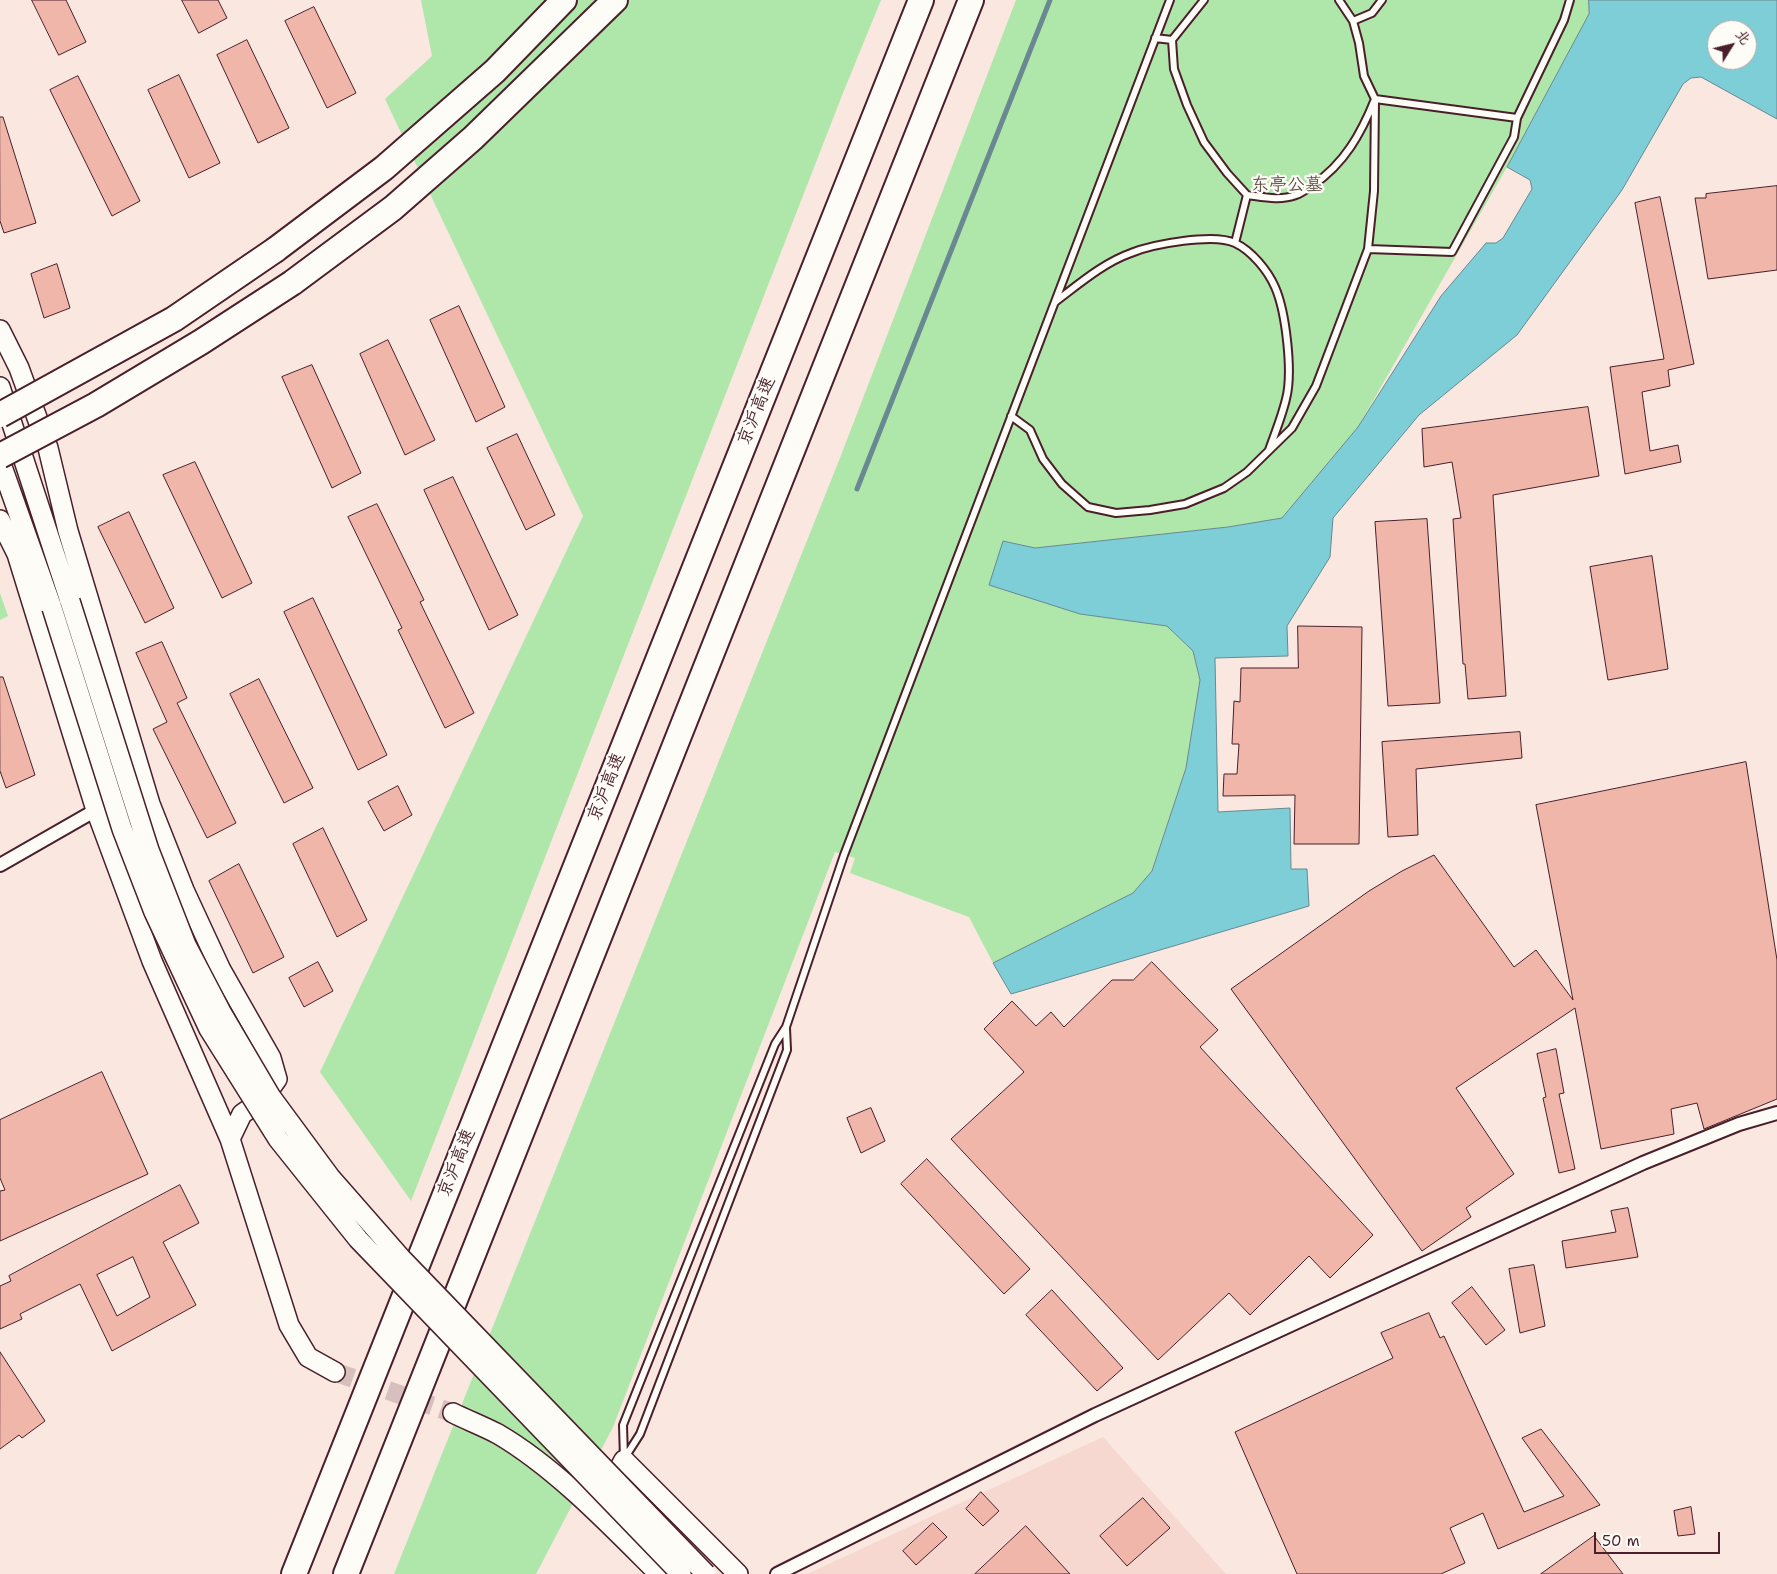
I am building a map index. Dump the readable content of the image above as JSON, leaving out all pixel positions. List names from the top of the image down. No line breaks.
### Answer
{"streets":{"highway":["京沪高速"]},"parks":["东亭公墓"],"scale_bar":"50 m","north":"top right"}
